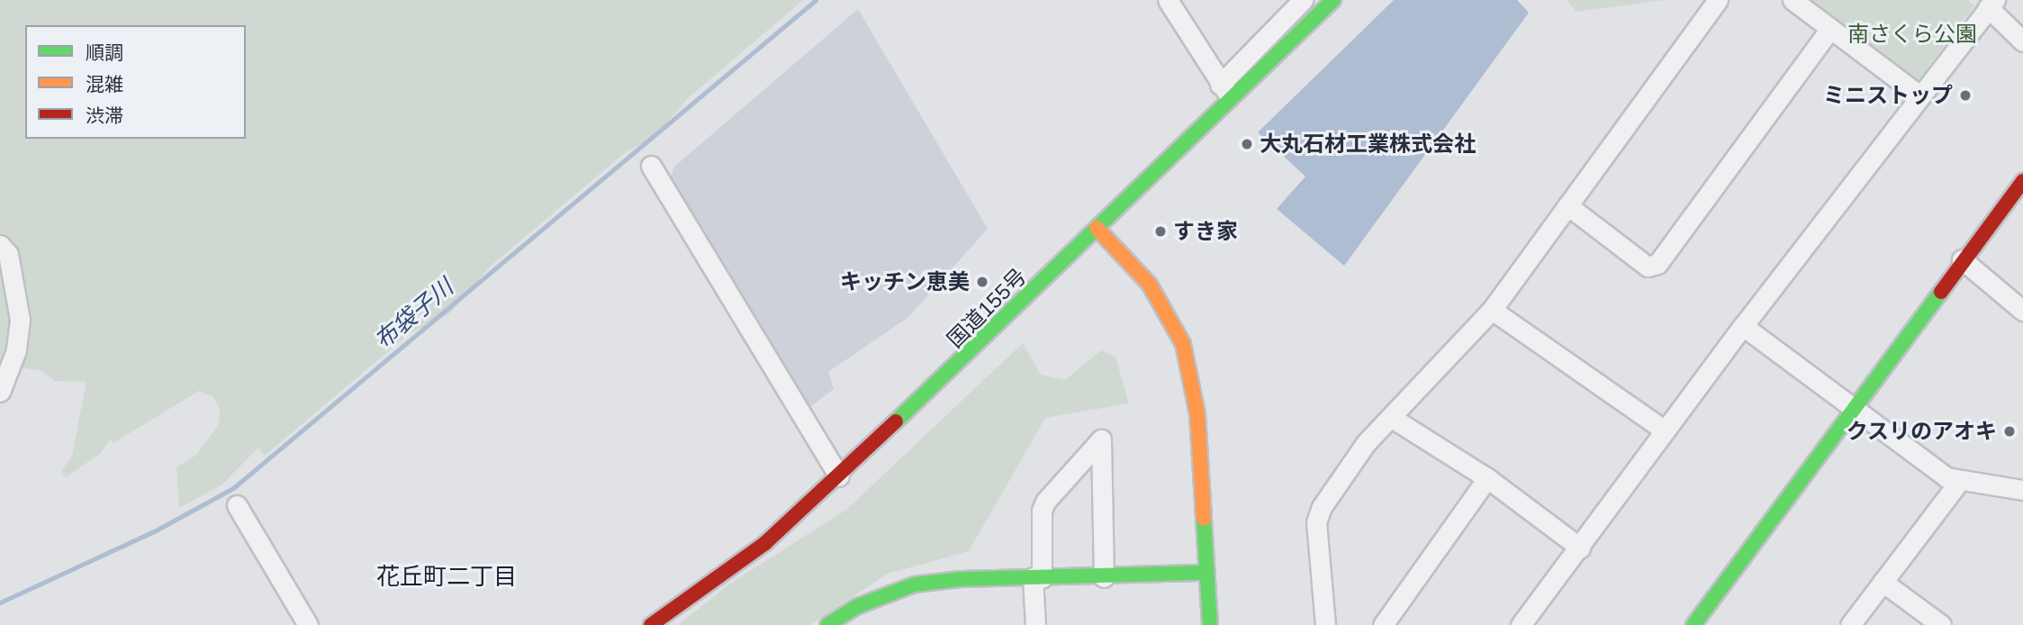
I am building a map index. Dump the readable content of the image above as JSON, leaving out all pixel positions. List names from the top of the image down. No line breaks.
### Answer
{"streets":{"main road":["国道155号"]},"districts":["花丘町二丁目"],"water":["布袋子川"],"parks":["南さくら公園"],"places":["ミニストップ","大丸石材工業株式会社","すき家","キッチン恵美","クスリのアオキ"],"legend":["順調","混雑","渋滞"]}
